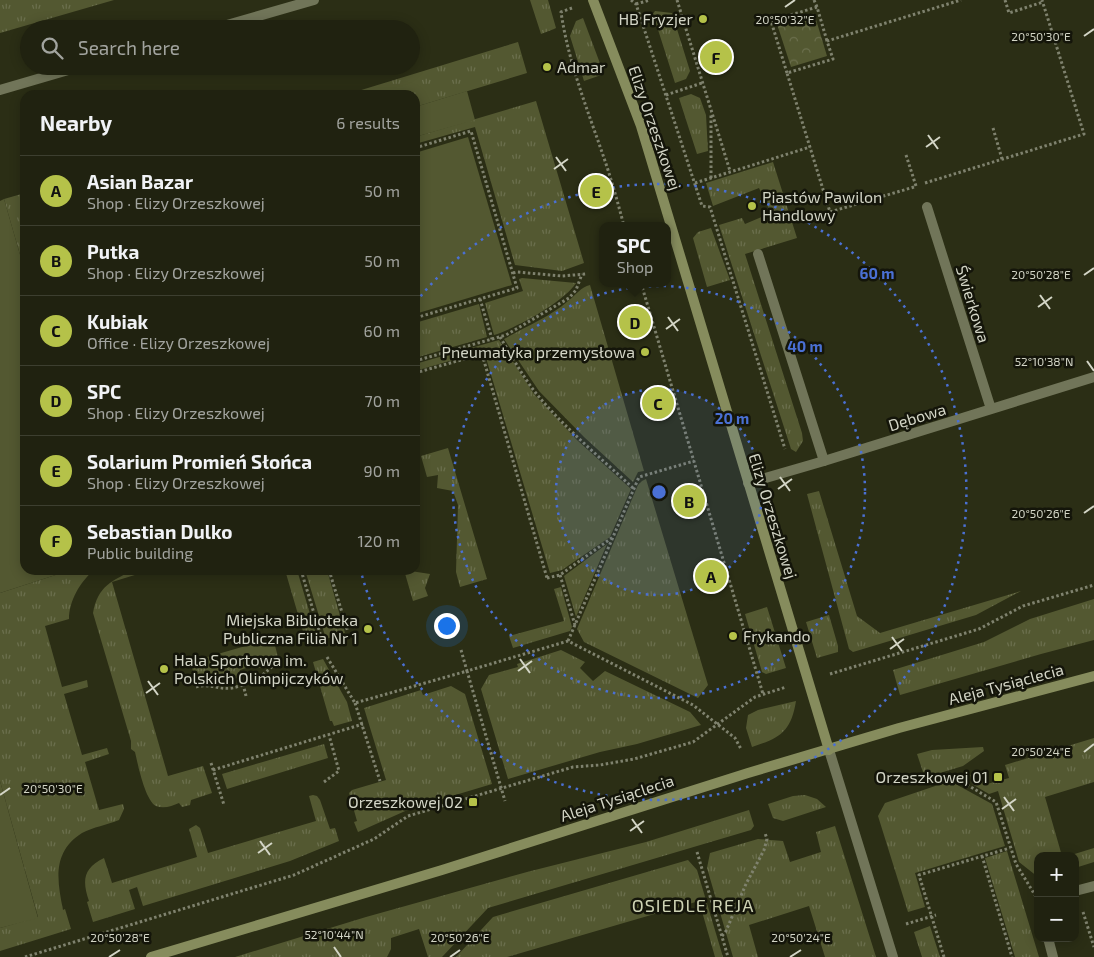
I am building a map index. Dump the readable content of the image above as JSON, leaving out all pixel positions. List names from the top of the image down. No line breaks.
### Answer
{"streets":{"street":["Elizy Orzeszkowej","Świerkowa","Dębowa","Aleja Tysiąclecia"]},"crossings":[["Elizy Orzeszkowej","Dębowa"],["Elizy Orzeszkowej","Aleja Tysiąclecia"],["Świerkowa","Dębowa"]],"districts":["OSIEDLE REJA"],"places":{"other":["HB Fryzjer","Admar","Piastów Pawilon Handlowy","Pneumatyka przemysłowa","Miejska Biblioteka Publiczna Filia Nr 1","Frykando","Hala Sportowa im. Polskich Olimpijczyków"],"transit":["Orzeszkowej 01","Orzeszkowej 02"]},"page":{"search":"Search here","pins":["F","E","D","C","B","A"],"heading":["Nearby","6 results"],"list":[{"mark":"A","name":"Asian Bazar","note":"Shop · Elizy Orzeszkowej","value":"50 m"},{"mark":"B","name":"Putka","note":"Shop · Elizy Orzeszkowej","value":"50 m"},{"mark":"C","name":"Kubiak","note":"Office · Elizy Orzeszkowej","value":"60 m"},{"mark":"D","name":"SPC","note":"Shop · Elizy Orzeszkowej","value":"70 m"},{"mark":"E","name":"Solarium Promień Słońca","note":"Shop · Elizy Orzeszkowej","value":"90 m"},{"mark":"F","name":"Sebastian Dulko","note":"Public building","value":"120 m"}],"popup":["SPC","Shop"],"map_buttons":["+","−"]},"coordinates":["20°50'32\"E","20°50'30\"E","20°50'28\"E","52°10'38\"N","20°50'26\"E","20°50'24\"E","52°10'44\"N"],"rings":["60 m","40 m","20 m"]}
